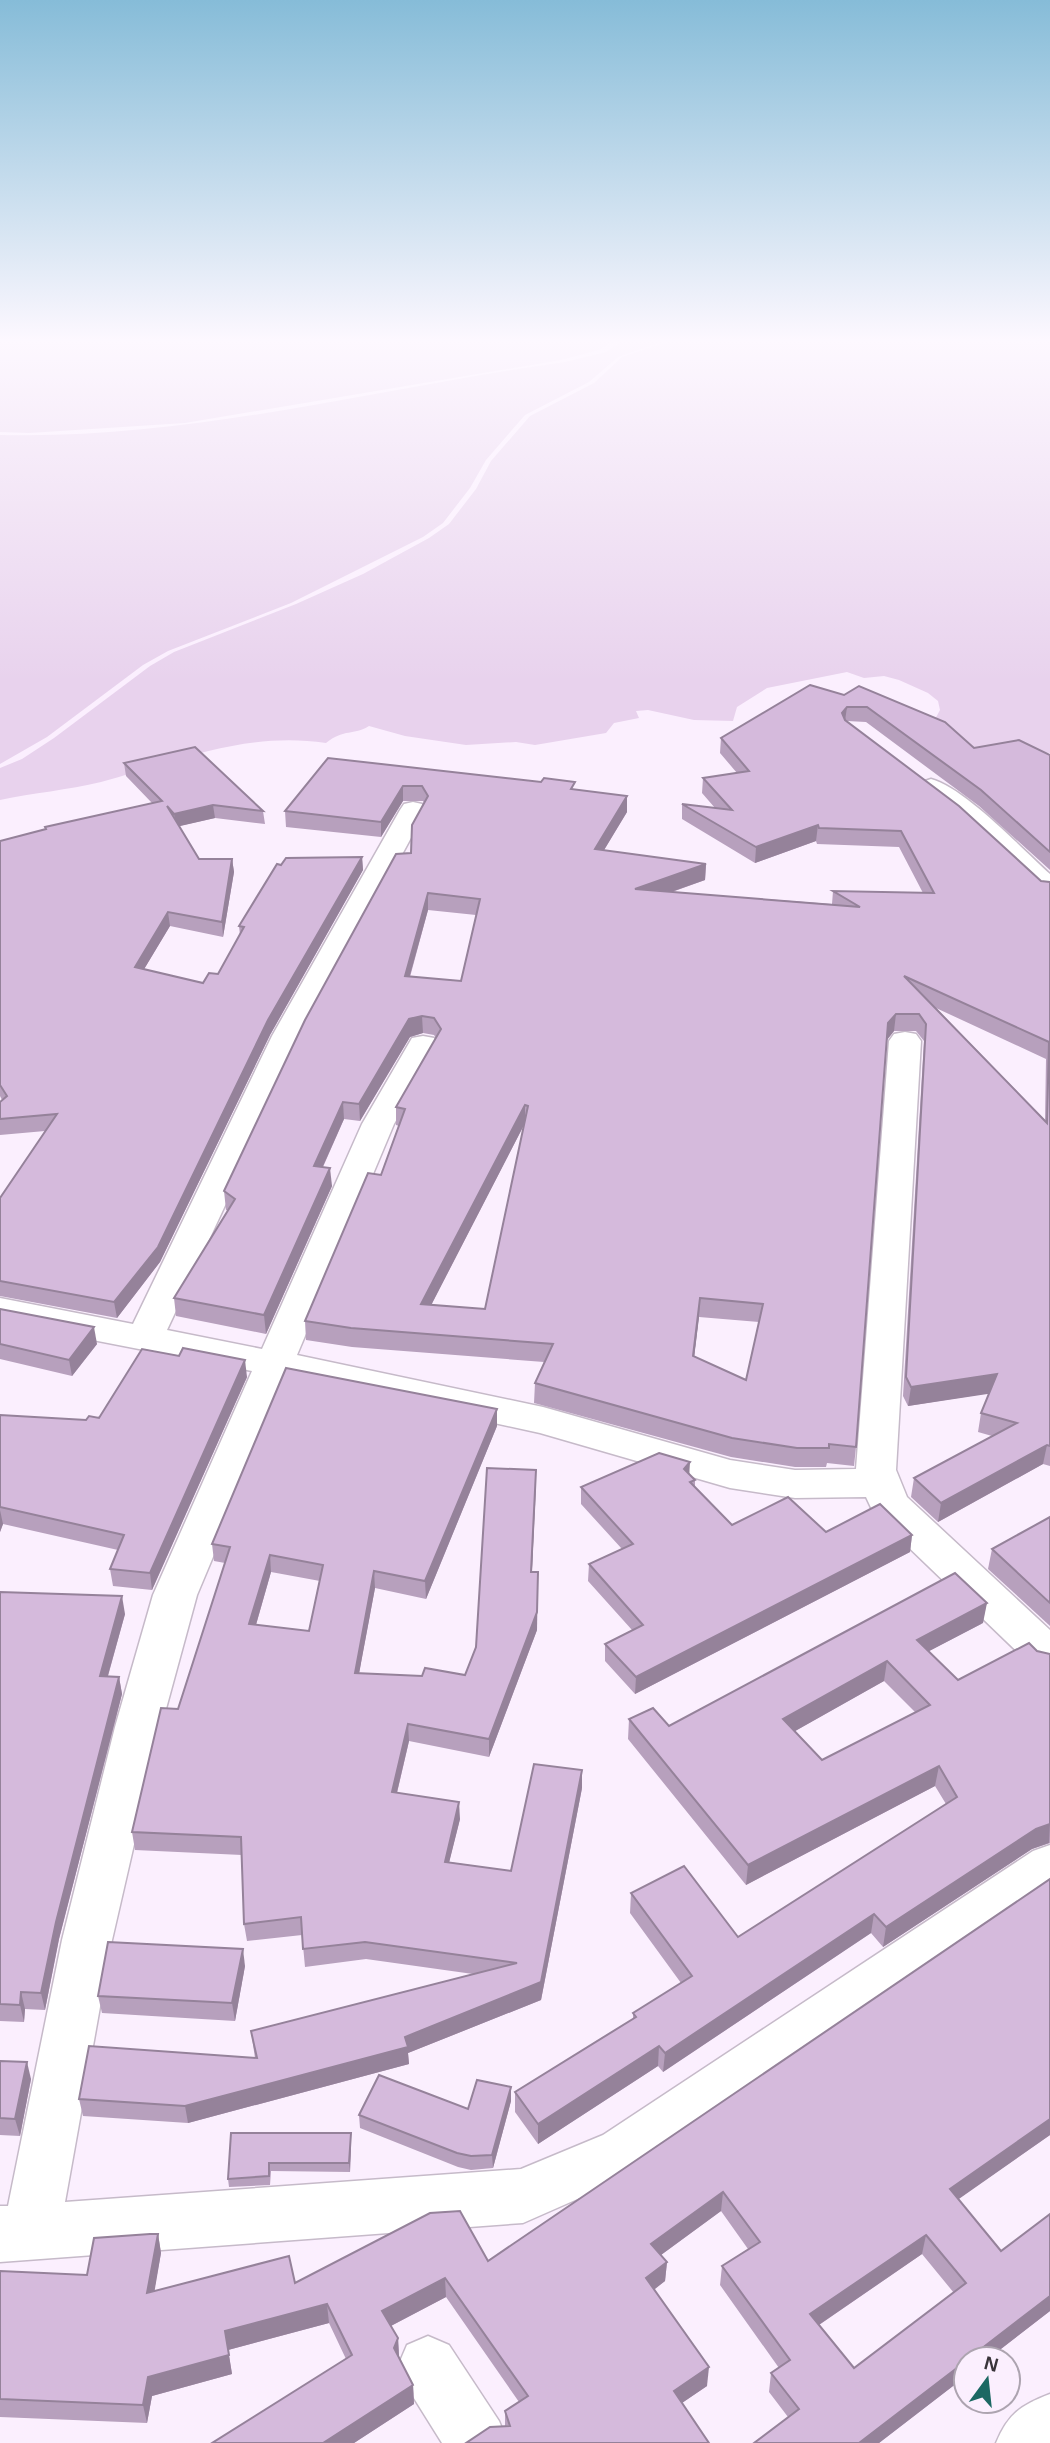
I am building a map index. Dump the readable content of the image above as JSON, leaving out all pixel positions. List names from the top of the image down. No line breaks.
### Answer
{"north":"top"}
